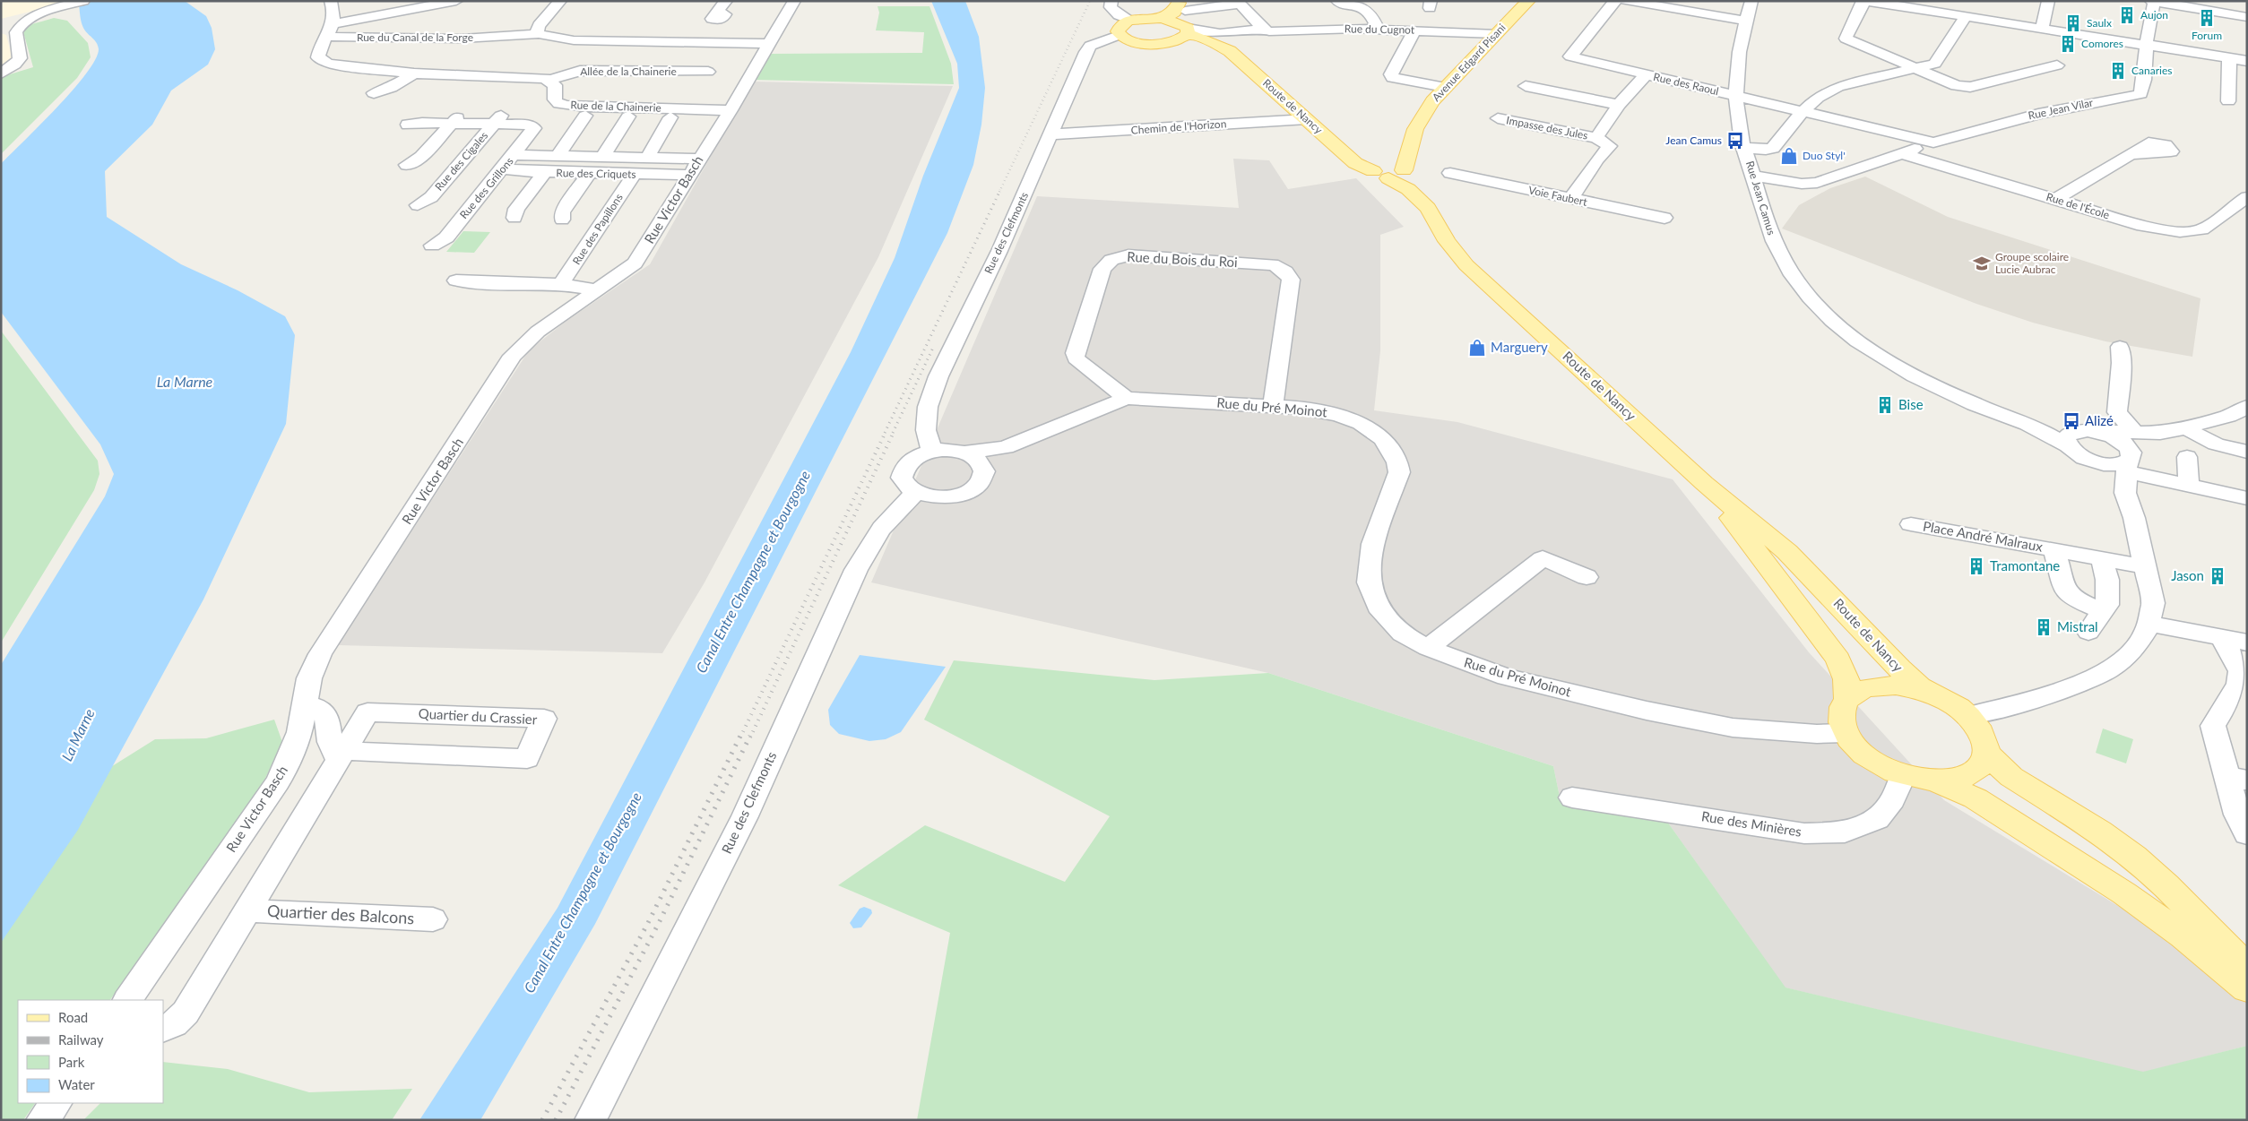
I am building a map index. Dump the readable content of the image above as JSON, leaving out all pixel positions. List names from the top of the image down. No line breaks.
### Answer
{"streets":{"main road":["Avenue Edgard Pisani","Route de Nancy"],"street":["Rue du Cugnot","Rue du Canal de la Forge","Allée de la Chainerie","Rue des Raoul","Rue de la Chainerie","Rue Jean Vilar","Chemin de l'Horizon","Impasse des Jules","Rue des Cigales","Rue des Criquets","Rue des Grillons","Voie Faubert","Rue Jean Camus","Rue Victor Basch","Rue de l'École","Rue des Papillons","Rue des Clefmonts","Rue du Bois du Roi","Rue du Pré Moinot","Place André Malraux","Quartier du Crassier","Rue des Minières","Quartier des Balcons"]},"crossings":[["Rue du Cugnot","Avenue Edgard Pisani"],["Rue du Cugnot","Route de Nancy"],["Rue du Canal de la Forge","Rue Victor Basch"],["Avenue Edgard Pisani","Route de Nancy"],["Allée de la Chainerie","Rue de la Chainerie"],["Rue des Raoul","Rue Jean Vilar"],["Rue des Raoul","Rue Jean Camus"],["Rue de la Chainerie","Rue Victor Basch"],["Route de Nancy","Chemin de l'Horizon"],["Route de Nancy","Rue du Pré Moinot"],["Route de Nancy","Rue des Minières"],["Rue Jean Vilar","Rue Jean Camus"],["Rue Jean Vilar","Rue de l'École"],["Chemin de l'Horizon","Rue des Clefmonts"],["Rue des Cigales","Rue des Grillons"],["Rue des Criquets","Rue des Grillons"],["Rue des Criquets","Rue Victor Basch"],["Rue des Criquets","Rue des Papillons"],["Rue des Clefmonts","Rue du Pré Moinot"],["Rue du Bois du Roi","Rue du Pré Moinot"],["Rue du Pré Moinot","Rue des Minières"]],"water":["La Marne","Canal Entre Champagne et Bourgogne"],"places":{"building":["Aujon","Forum","Saulx","Comores","Canaries","Bise","Tramontane","Jason","Mistral"],"bus stop":["Jean Camus","Alizé"],"shop":["Duo Styl'","Marguery"],"school or university":["Groupe scolaire Lucie Aubrac"]},"legend":["Road","Railway","Park","Water"]}
